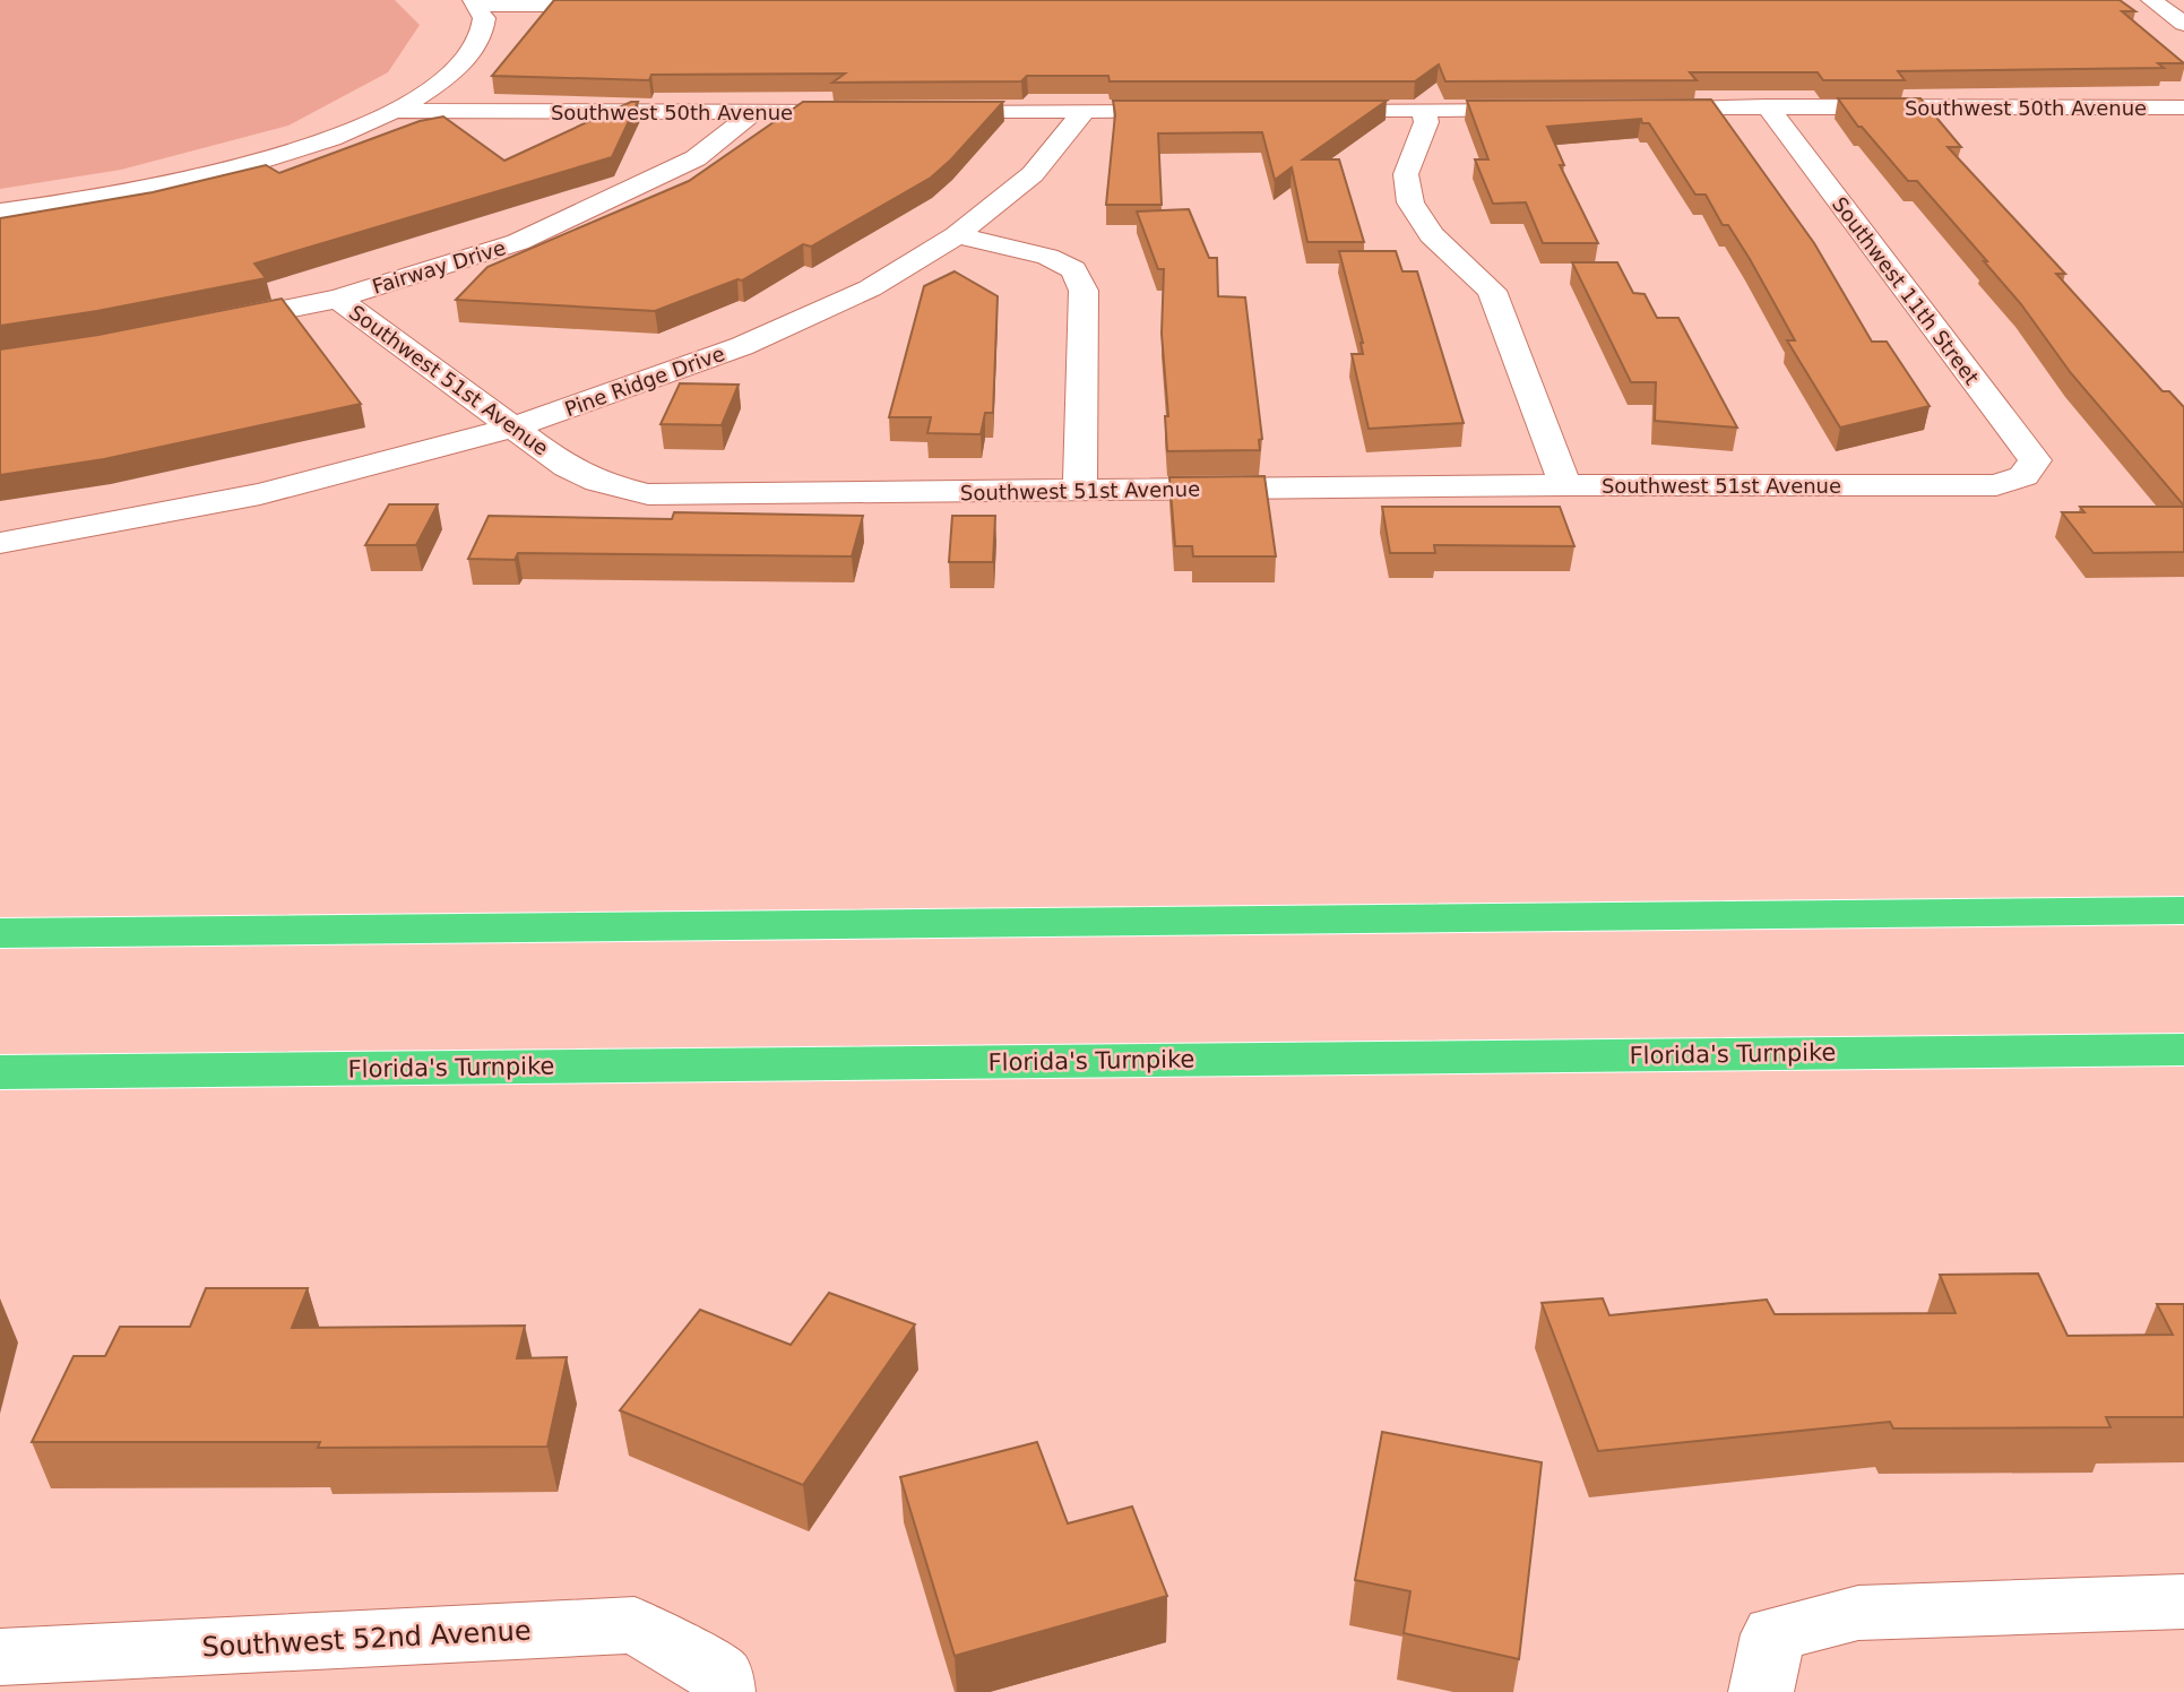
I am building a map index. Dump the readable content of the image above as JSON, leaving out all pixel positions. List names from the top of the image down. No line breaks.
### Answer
{"streets":{"highway":["Florida's Turnpike"],"street":["Southwest 50th Avenue","Fairway Drive","Southwest 11th Street","Southwest 51st Avenue","Pine Ridge Drive","Southwest 52nd Avenue"]},"crossings":[["Southwest 50th Avenue","Fairway Drive"],["Southwest 50th Avenue","Southwest 11th Street"],["Fairway Drive","Southwest 51st Avenue"],["Southwest 11th Street","Southwest 51st Avenue"],["Southwest 51st Avenue","Pine Ridge Drive"]]}
